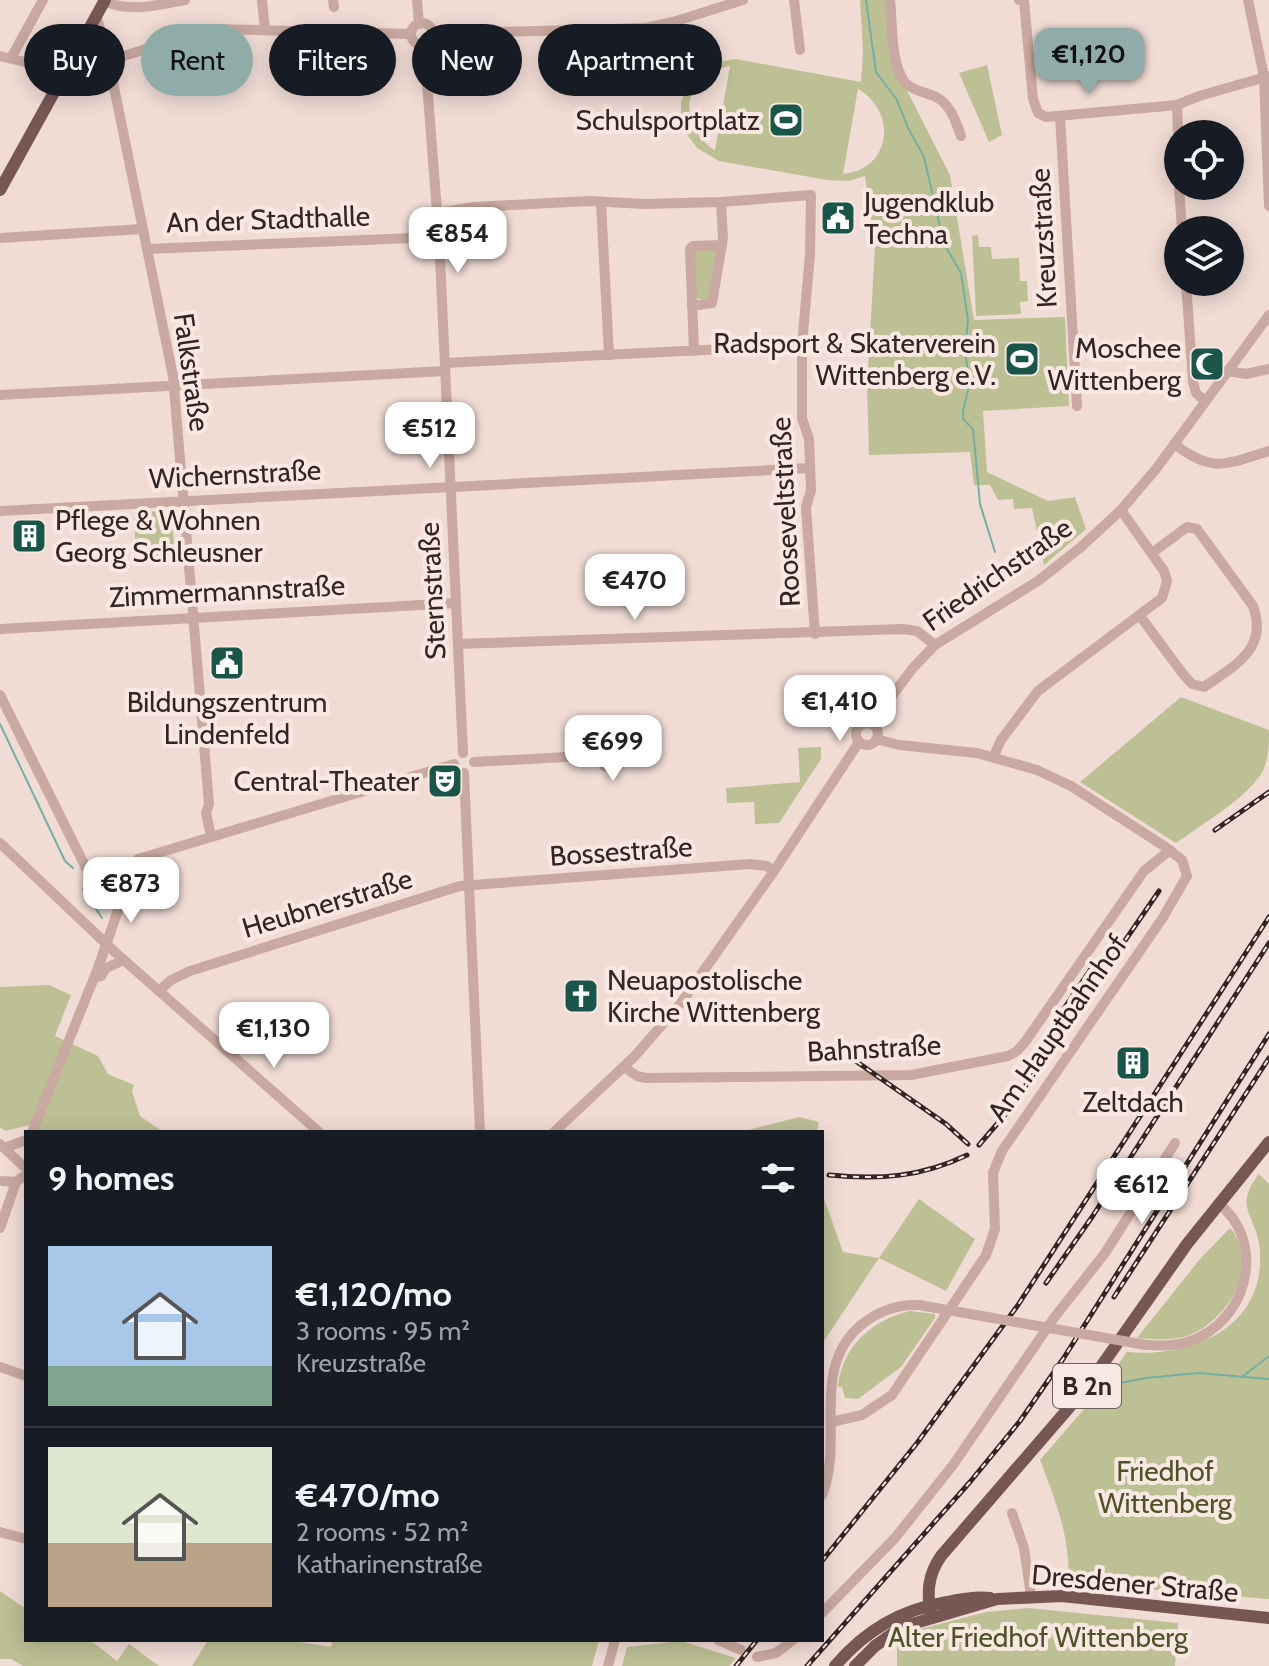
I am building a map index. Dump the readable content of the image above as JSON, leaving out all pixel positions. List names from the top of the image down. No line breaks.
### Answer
{"streets":{"main road":["B 2n","Dresdener Straße"],"street":["An der Stadthalle","Kreuzstraße","Falkstraße","Wichernstraße","Rooseveltstraße","Friedrichstraße","Zimmermannstraße","Sternstraße","Bossestraße","Heubnerstraße","Am Hauptbahnhof","Bahnstraße"]},"crossings":[["An der Stadthalle","Falkstraße"],["An der Stadthalle","Sternstraße"],["Falkstraße","Wichernstraße"],["Falkstraße","Zimmermannstraße"],["Wichernstraße","Rooseveltstraße"],["Wichernstraße","Sternstraße"],["Friedrichstraße","Bossestraße"],["Friedrichstraße","Bahnstraße"],["Zimmermannstraße","Sternstraße"],["Bossestraße","Heubnerstraße"],["Am Hauptbahnhof","Bahnstraße"],["B 2n","Dresdener Straße"]],"parks":["Friedhof Wittenberg","Alter Friedhof Wittenberg"],"places":{"sports":["Schulsportplatz","Radsport & Skaterverein Wittenberg e.V."],"public building":["Jugendklub Techna","Bildungszentrum Lindenfeld"],"mosque":["Moschee Wittenberg"],"building":["Pflege & Wohnen Georg Schleusner","Zeltdach"],"theatre":["Central-Theater"],"church":["Neuapostolische Kirche Wittenberg"]},"page":{"chip":["Buy","Rent","Filters","New","Apartment"],"price":["€1,120","€854","€512","€470","€1,410","€699","€873","€1,130","€612"],"heading":"9 homes","list":[{"name":"€1,120/mo","note":"3 rooms · 95 m² · Kreuzstraße"},{"name":"€470/mo","note":"2 rooms · 52 m² · Katharinenstraße"}]}}
